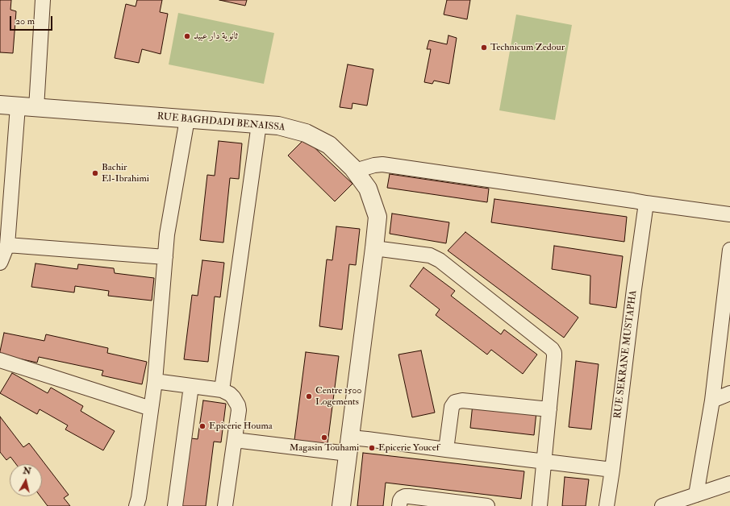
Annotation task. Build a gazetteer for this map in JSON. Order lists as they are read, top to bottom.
{
  "streets": {
    "street": ["RUE BAGHDADI BENAISSA", "RUE SEKRANE MUSTAPHA"]
  },
  "places": [
    "ثانوية دار عبيد",
    "Technicum Zedour",
    "Bachir El-Ibrahimi",
    "Centre 1500 Logements",
    "Epicerie Houma",
    "Magasin Touhami",
    "Epicerie Youcef"
  ],
  "scale_bar": "20 m",
  "north": "top"
}
